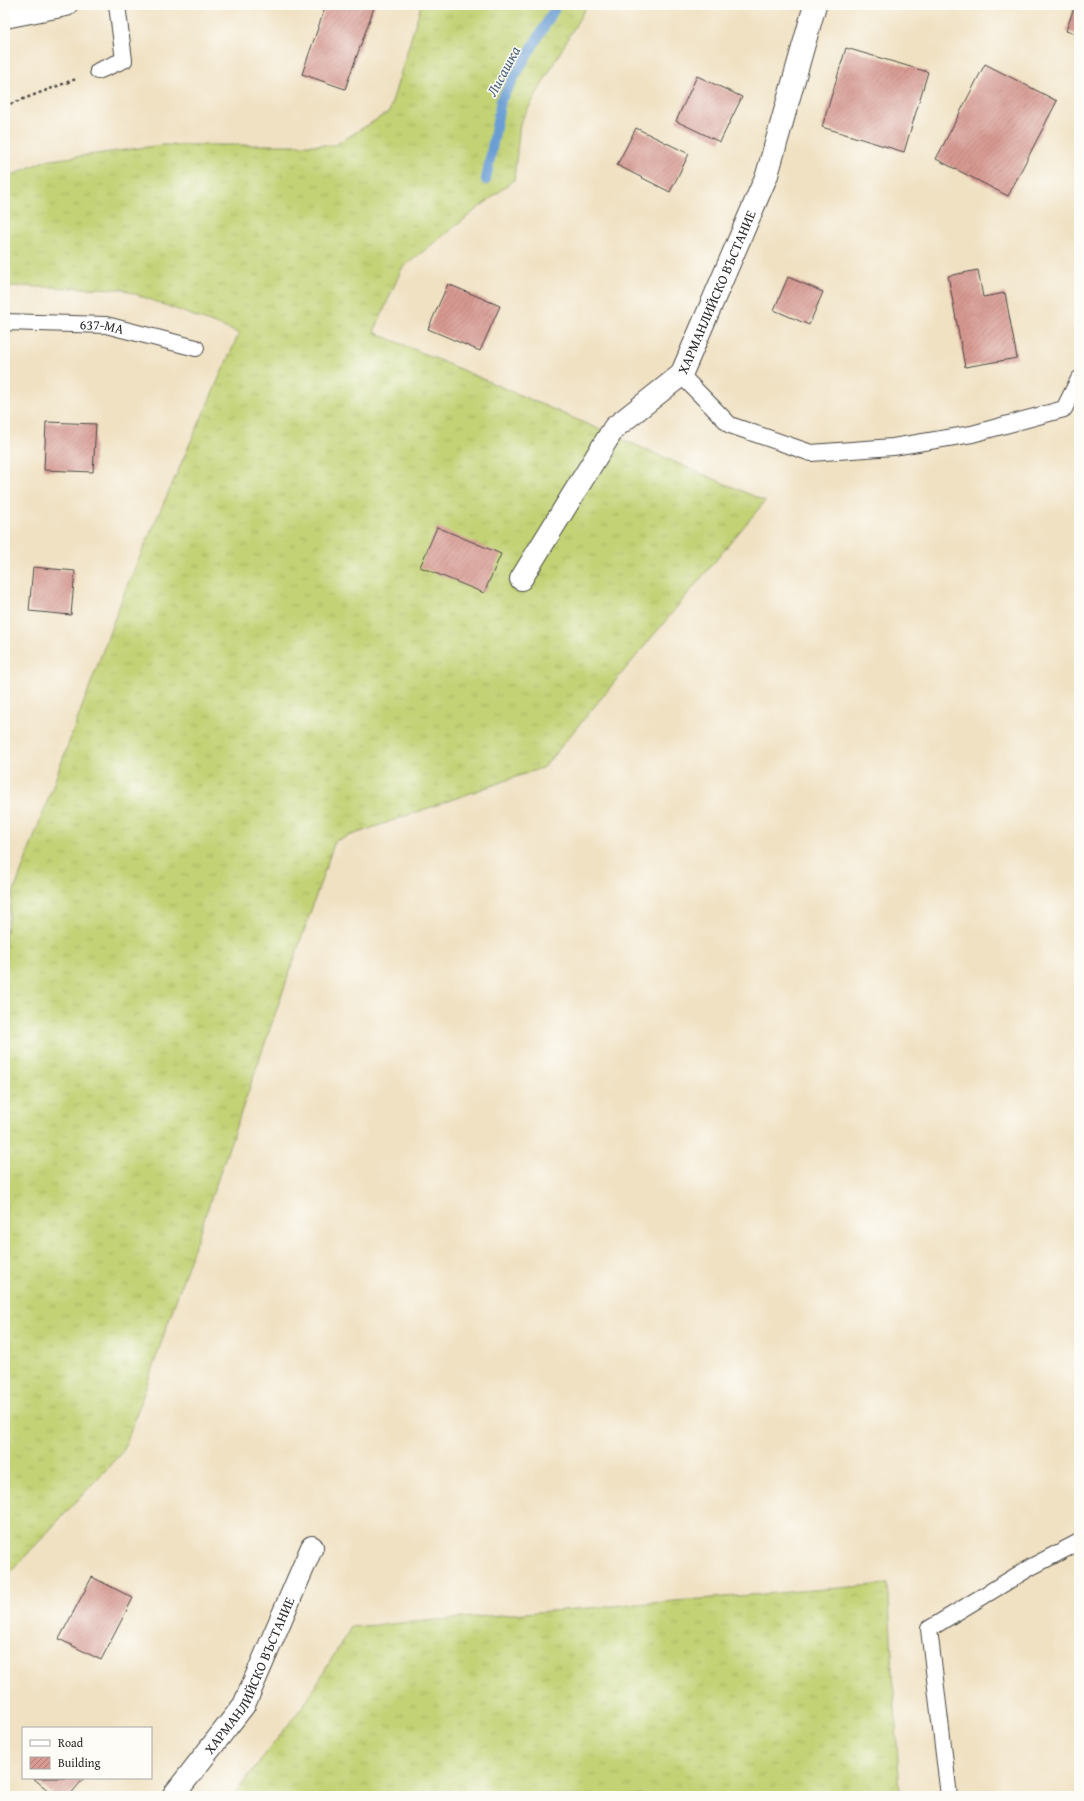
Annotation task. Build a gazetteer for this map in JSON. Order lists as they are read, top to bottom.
{
  "streets": {
    "street": ["ХАРМАНЛИЙСКО ВЪСТАНИЕ"],
    "lane": ["637-МА"]
  },
  "water": ["Лисашка"],
  "legend": ["Road", "Building"]
}
